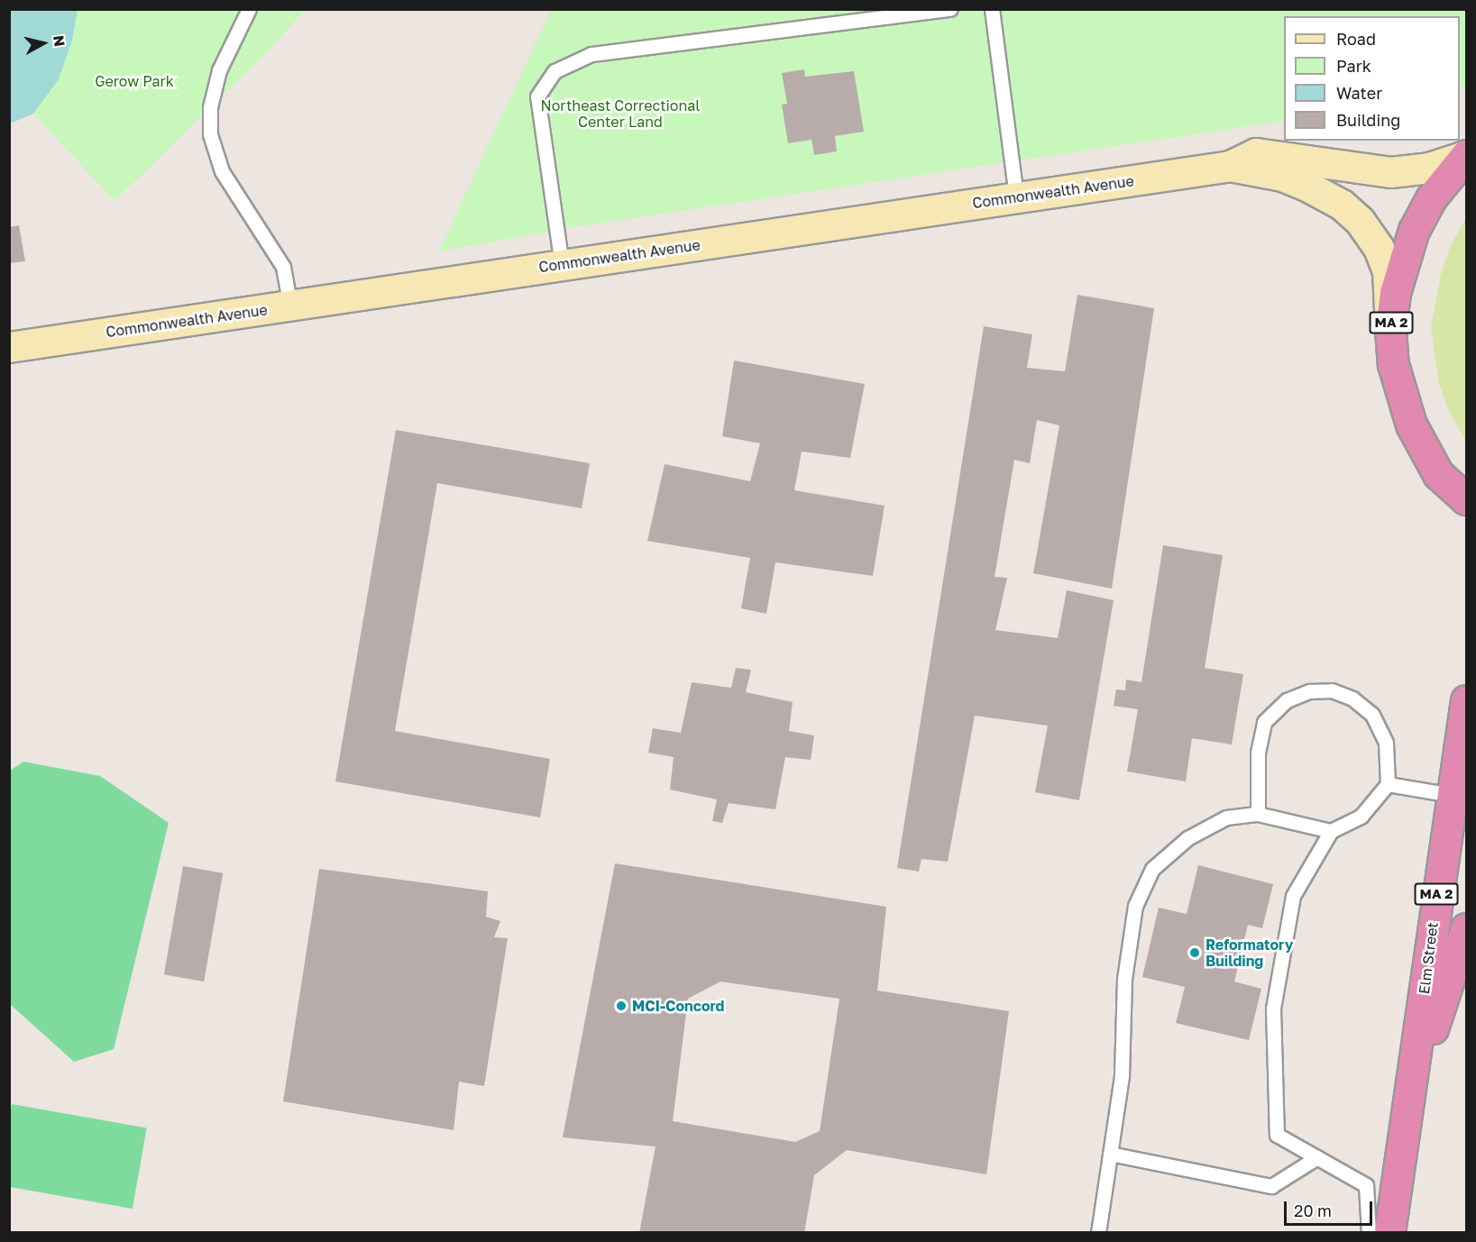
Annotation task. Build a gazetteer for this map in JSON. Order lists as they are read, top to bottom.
{
  "streets": {
    "highway": ["MA 2", "Elm Street"],
    "street": ["Commonwealth Avenue"]
  },
  "crossings": [
    ["Commonwealth Avenue", "MA 2"]
  ],
  "parks": ["Gerow Park", "Northeast Correctional Center Land"],
  "places": ["Reformatory Building", "MCI-Concord"],
  "legend": [
    "Road",
    "Park",
    "Water",
    "Building"
  ],
  "scale_bar": "20 m",
  "north": "right"
}
